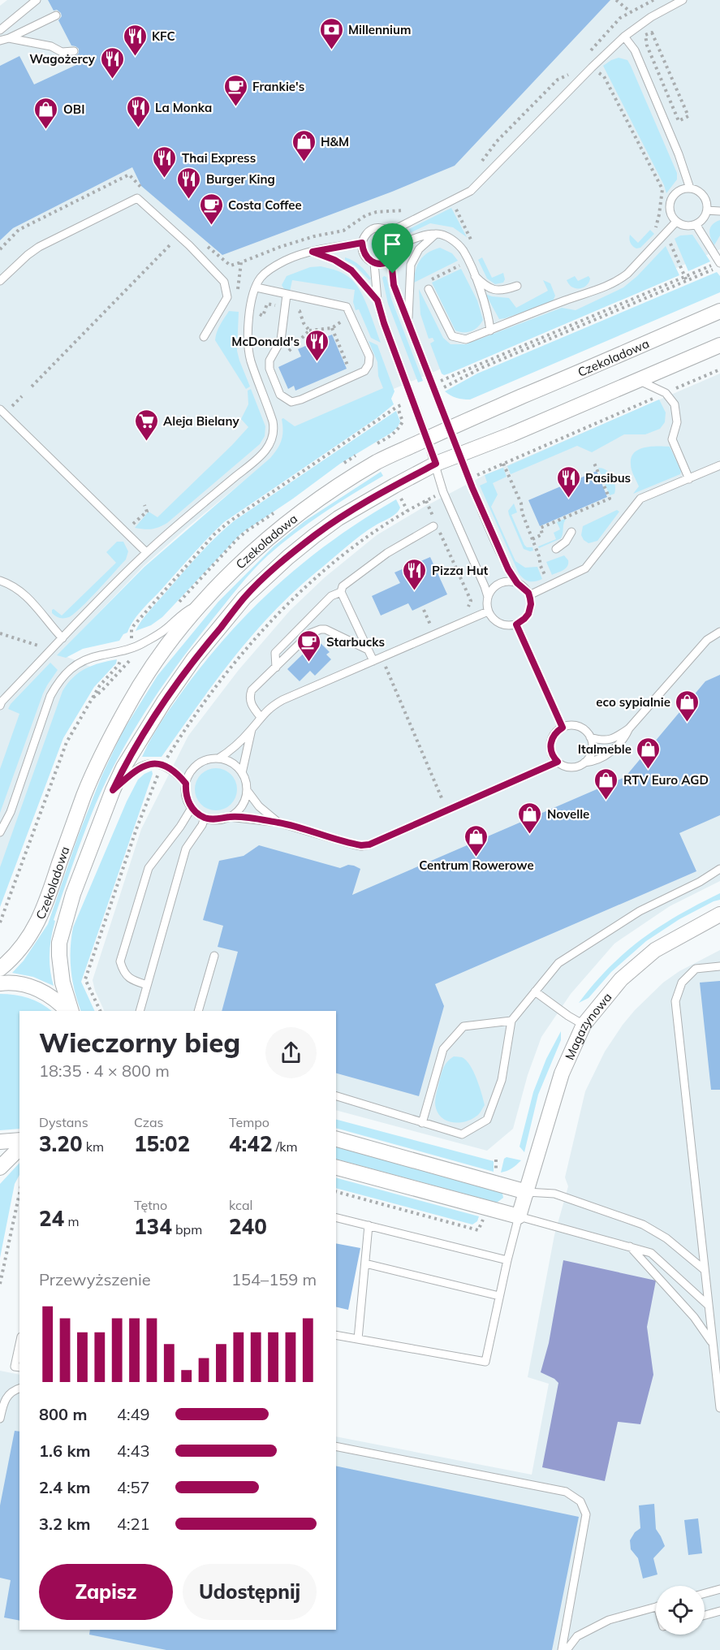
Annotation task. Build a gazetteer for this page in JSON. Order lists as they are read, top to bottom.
{
  "streets": {
    "street": ["Czekoladowa", "Magazynowa"]
  },
  "places": {
    "bank": ["Millennium"],
    "restaurant": [
      "KFC",
      "Wagożercy",
      "La Monka",
      "Thai Express",
      "Burger King",
      "McDonald's",
      "Pasibus",
      "Pizza Hut"
    ],
    "cafe": ["Frankie's", "Costa Coffee", "Starbucks"],
    "shop": [
      "OBI",
      "H&M",
      "eco sypialnie",
      "Italmeble",
      "RTV Euro AGD",
      "Novelle",
      "Centrum Rowerowe"
    ],
    "supermarket": ["Aleja Bielany"]
  },
  "page": {
    "heading": ["Wieczorny bieg", "18:35 · 4 × 800 m"],
    "stats": [
      ["Dystans", "3.20 km"],
      ["Czas", "15:02"],
      ["Tempo", "4:42 /km"],
      ["24 m"],
      ["Tętno", "134 bpm"],
      ["kcal", "240"]
    ],
    "chart": ["Przewyższenie", "154–159 m"],
    "list": [
      {
        "name": "800 m",
        "note": "4:49"
      },
      {
        "name": "1.6 km",
        "note": "4:43"
      },
      {
        "name": "2.4 km",
        "note": "4:57"
      },
      {
        "name": "3.2 km",
        "note": "4:21"
      }
    ],
    "buttons": ["Zapisz", "Udostępnij"]
  }
}
